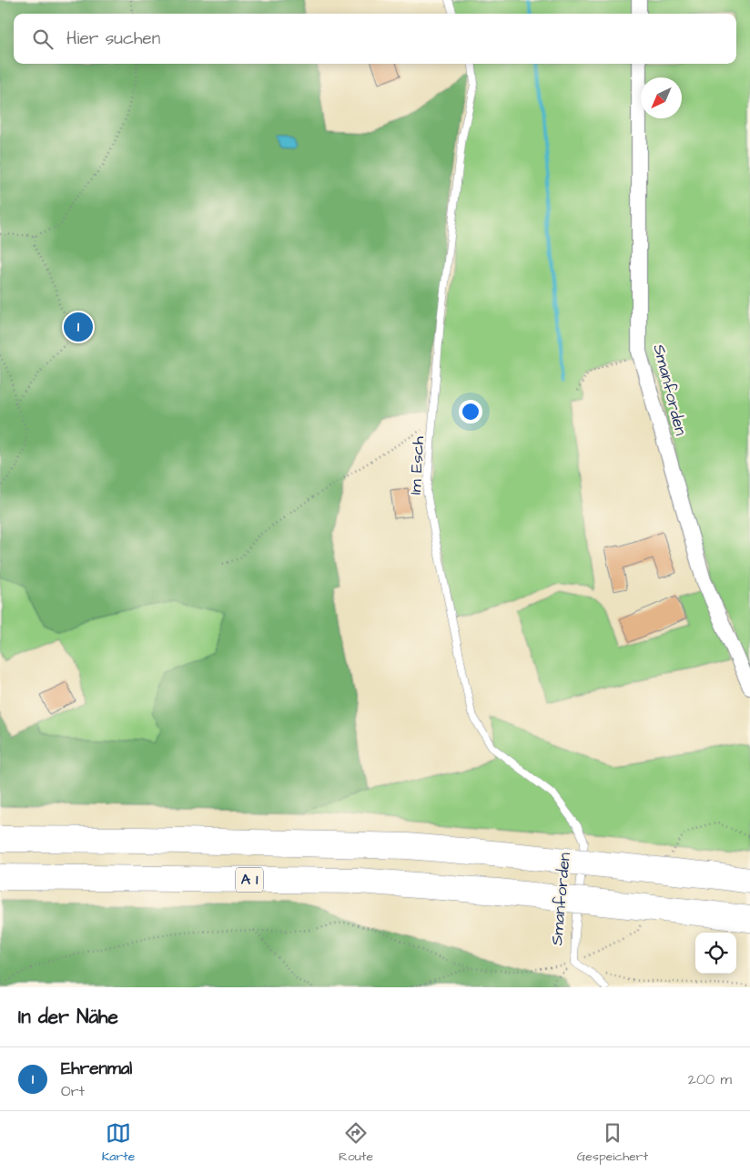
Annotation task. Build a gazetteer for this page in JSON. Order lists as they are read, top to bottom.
{
  "streets": {
    "highway": ["A 1"],
    "street": ["Smanforden"],
    "lane": ["Im Esch"]
  },
  "crossings": [
    ["Smanforden", "Im Esch"]
  ],
  "north": "bottom left",
  "page": {
    "search": "Hier suchen",
    "pins": "1",
    "heading": "In der Nähe",
    "list": [
      {
        "mark": "1",
        "name": "Ehrenmal",
        "note": "Ort",
        "value": "200 m"
      }
    ],
    "nav": ["Karte", "Route", "Gespeichert"]
  }
}
